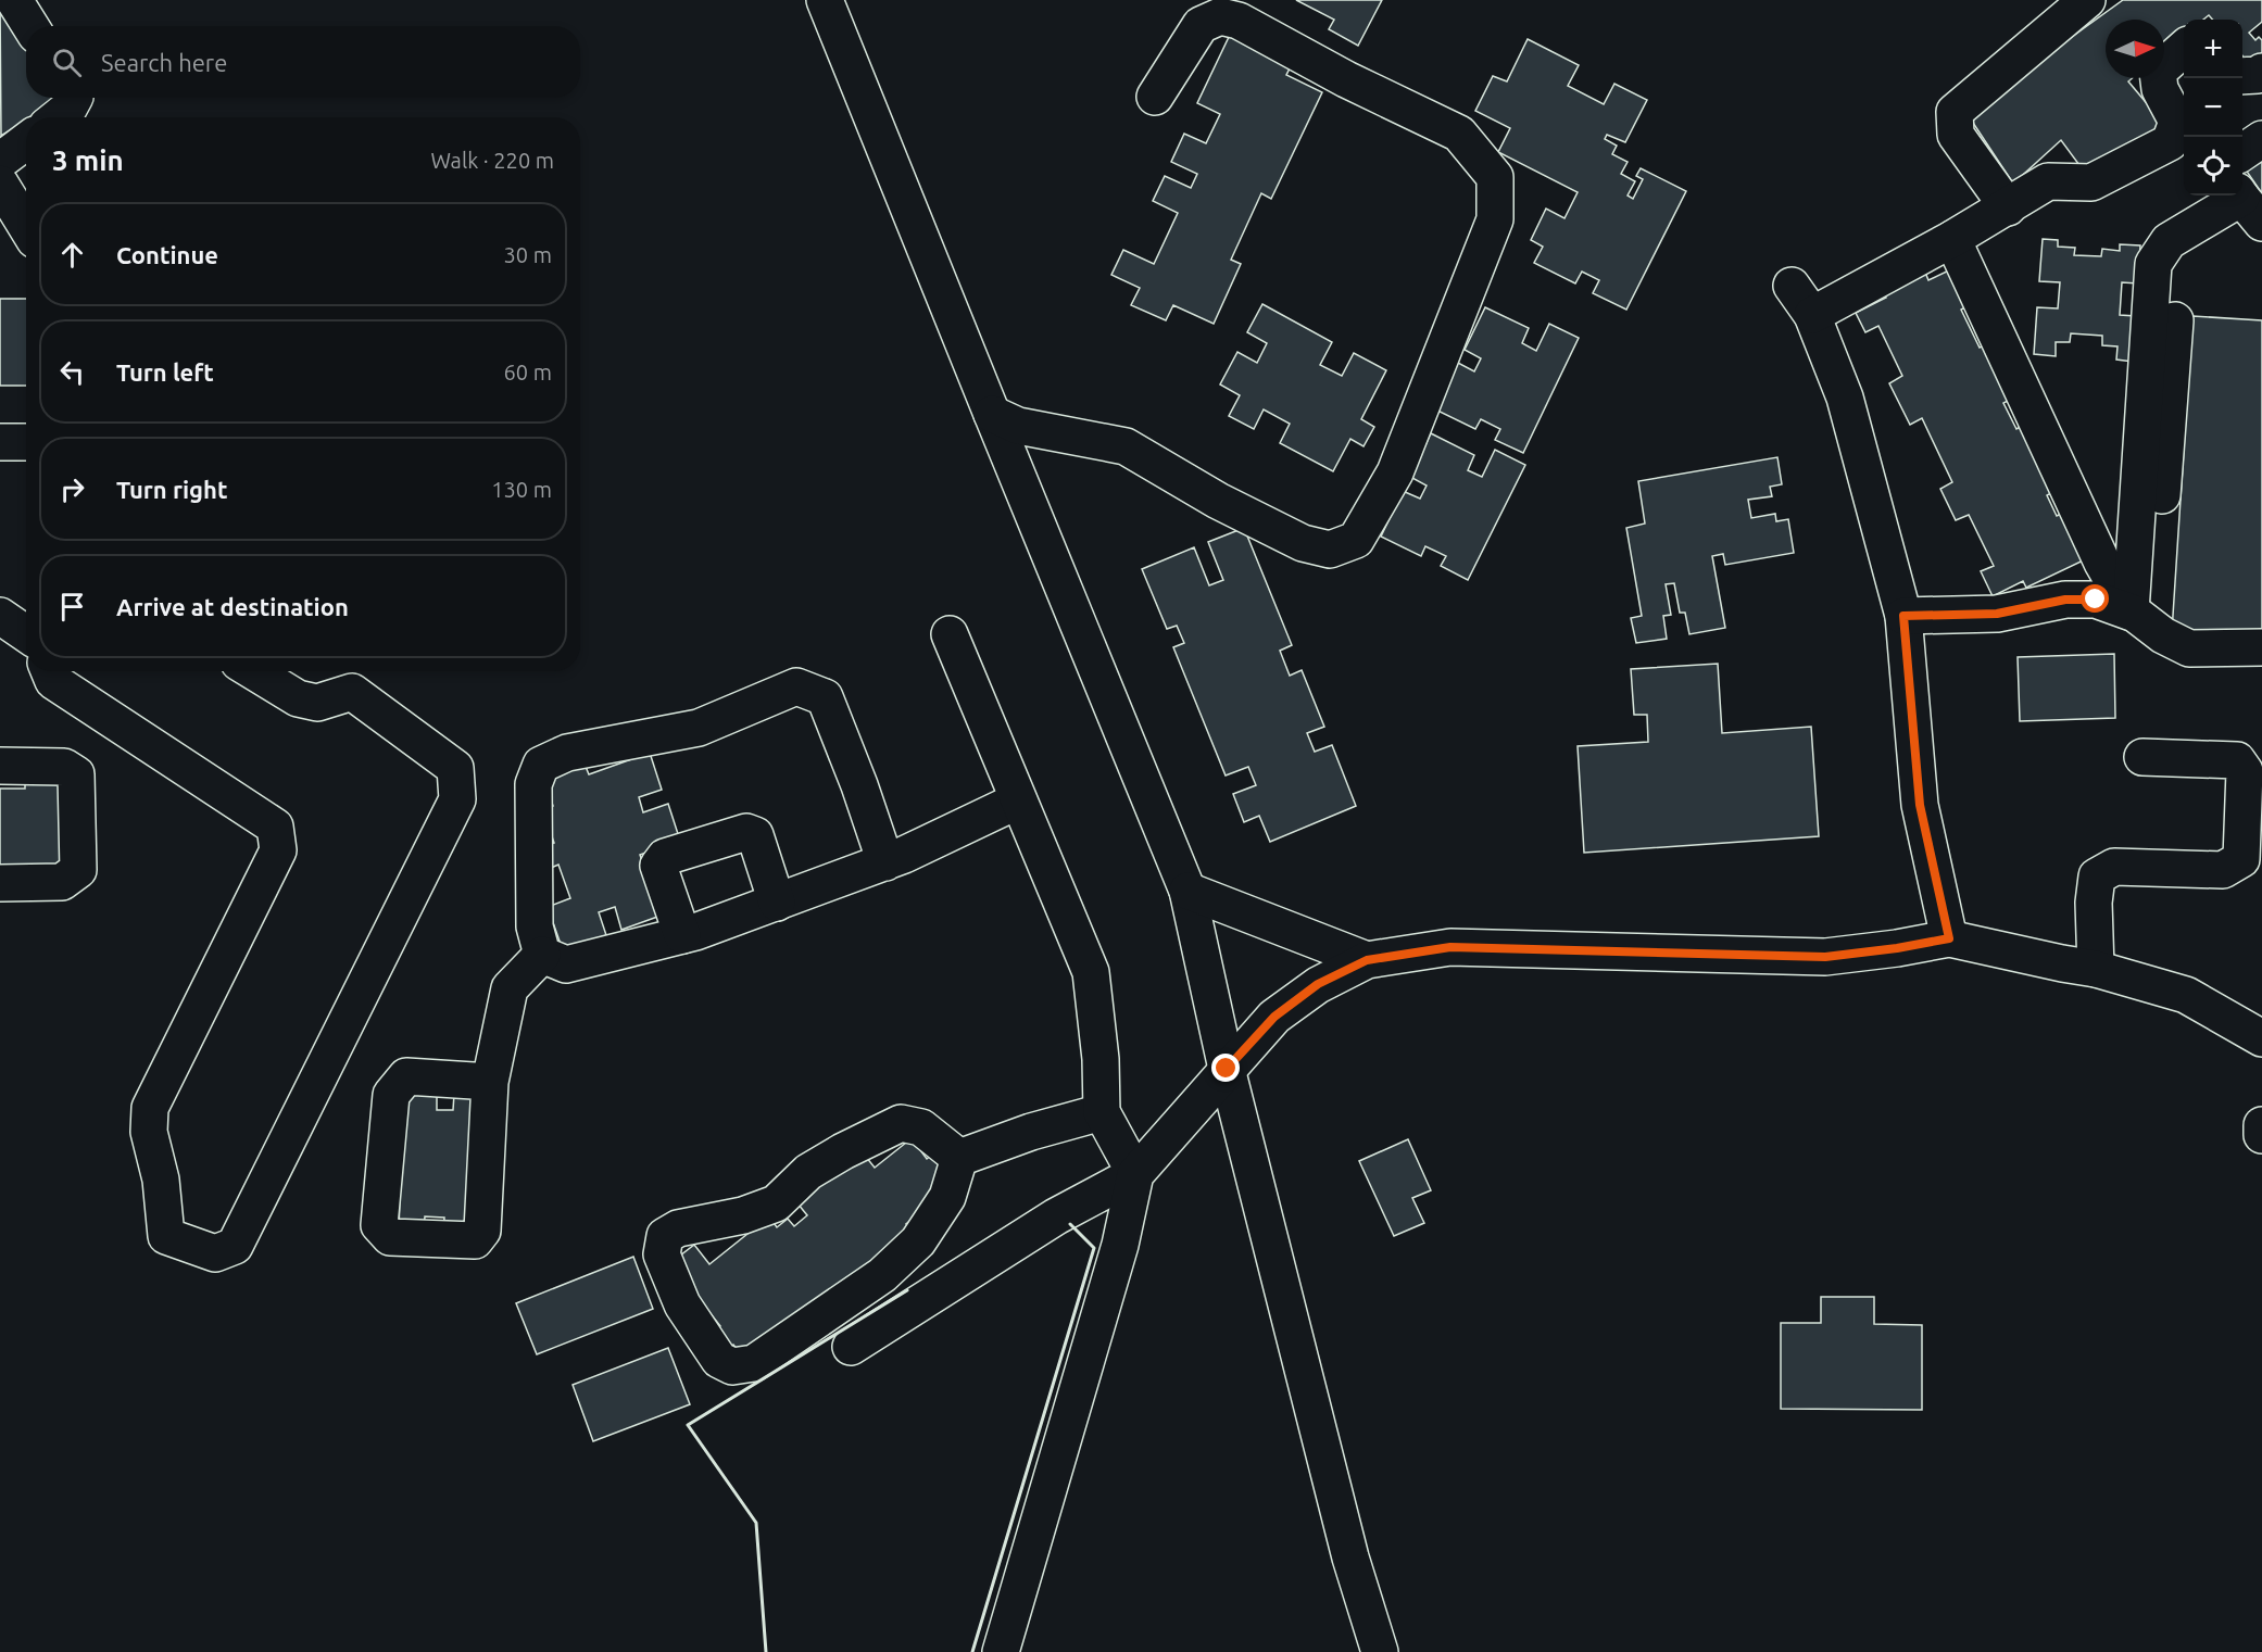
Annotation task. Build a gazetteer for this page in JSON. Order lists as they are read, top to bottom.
{
  "north": "right",
  "page": {
    "map_buttons": ["+", "−"],
    "search": "Search here",
    "heading": ["3 min", "Walk · 220 m"],
    "list": [
      ["Continue", "30 m"],
      ["Turn left", "60 m"],
      ["Turn right", "130 m"],
      "Arrive at destination"
    ]
  }
}
